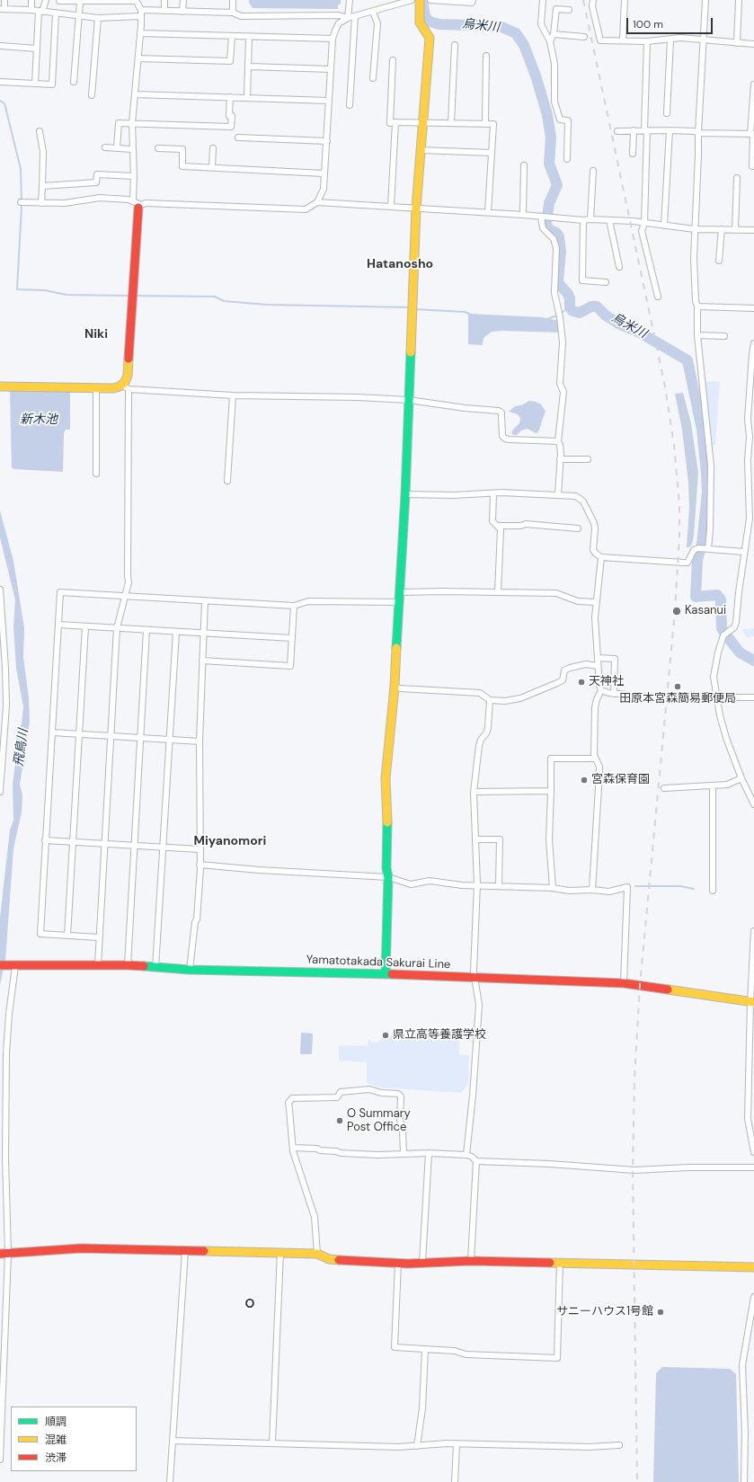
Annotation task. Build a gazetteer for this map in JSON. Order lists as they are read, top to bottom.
{
  "streets": {
    "street": ["Yamatotakada Sakurai Line"]
  },
  "districts": [
    "Hatanosho",
    "Niki",
    "Miyanomori",
    "O"
  ],
  "water": ["烏米川", "新木池", "飛鳥川"],
  "places": [
    "Kasanui",
    "天神社",
    "田原本宮森簡易郵便局",
    "宮森保育園",
    "県立高等養護学校",
    "O Summary Post Office",
    "サニーハウス1号館"
  ],
  "legend": ["順調", "混雑", "渋滞"],
  "scale_bar": "100 m"
}
